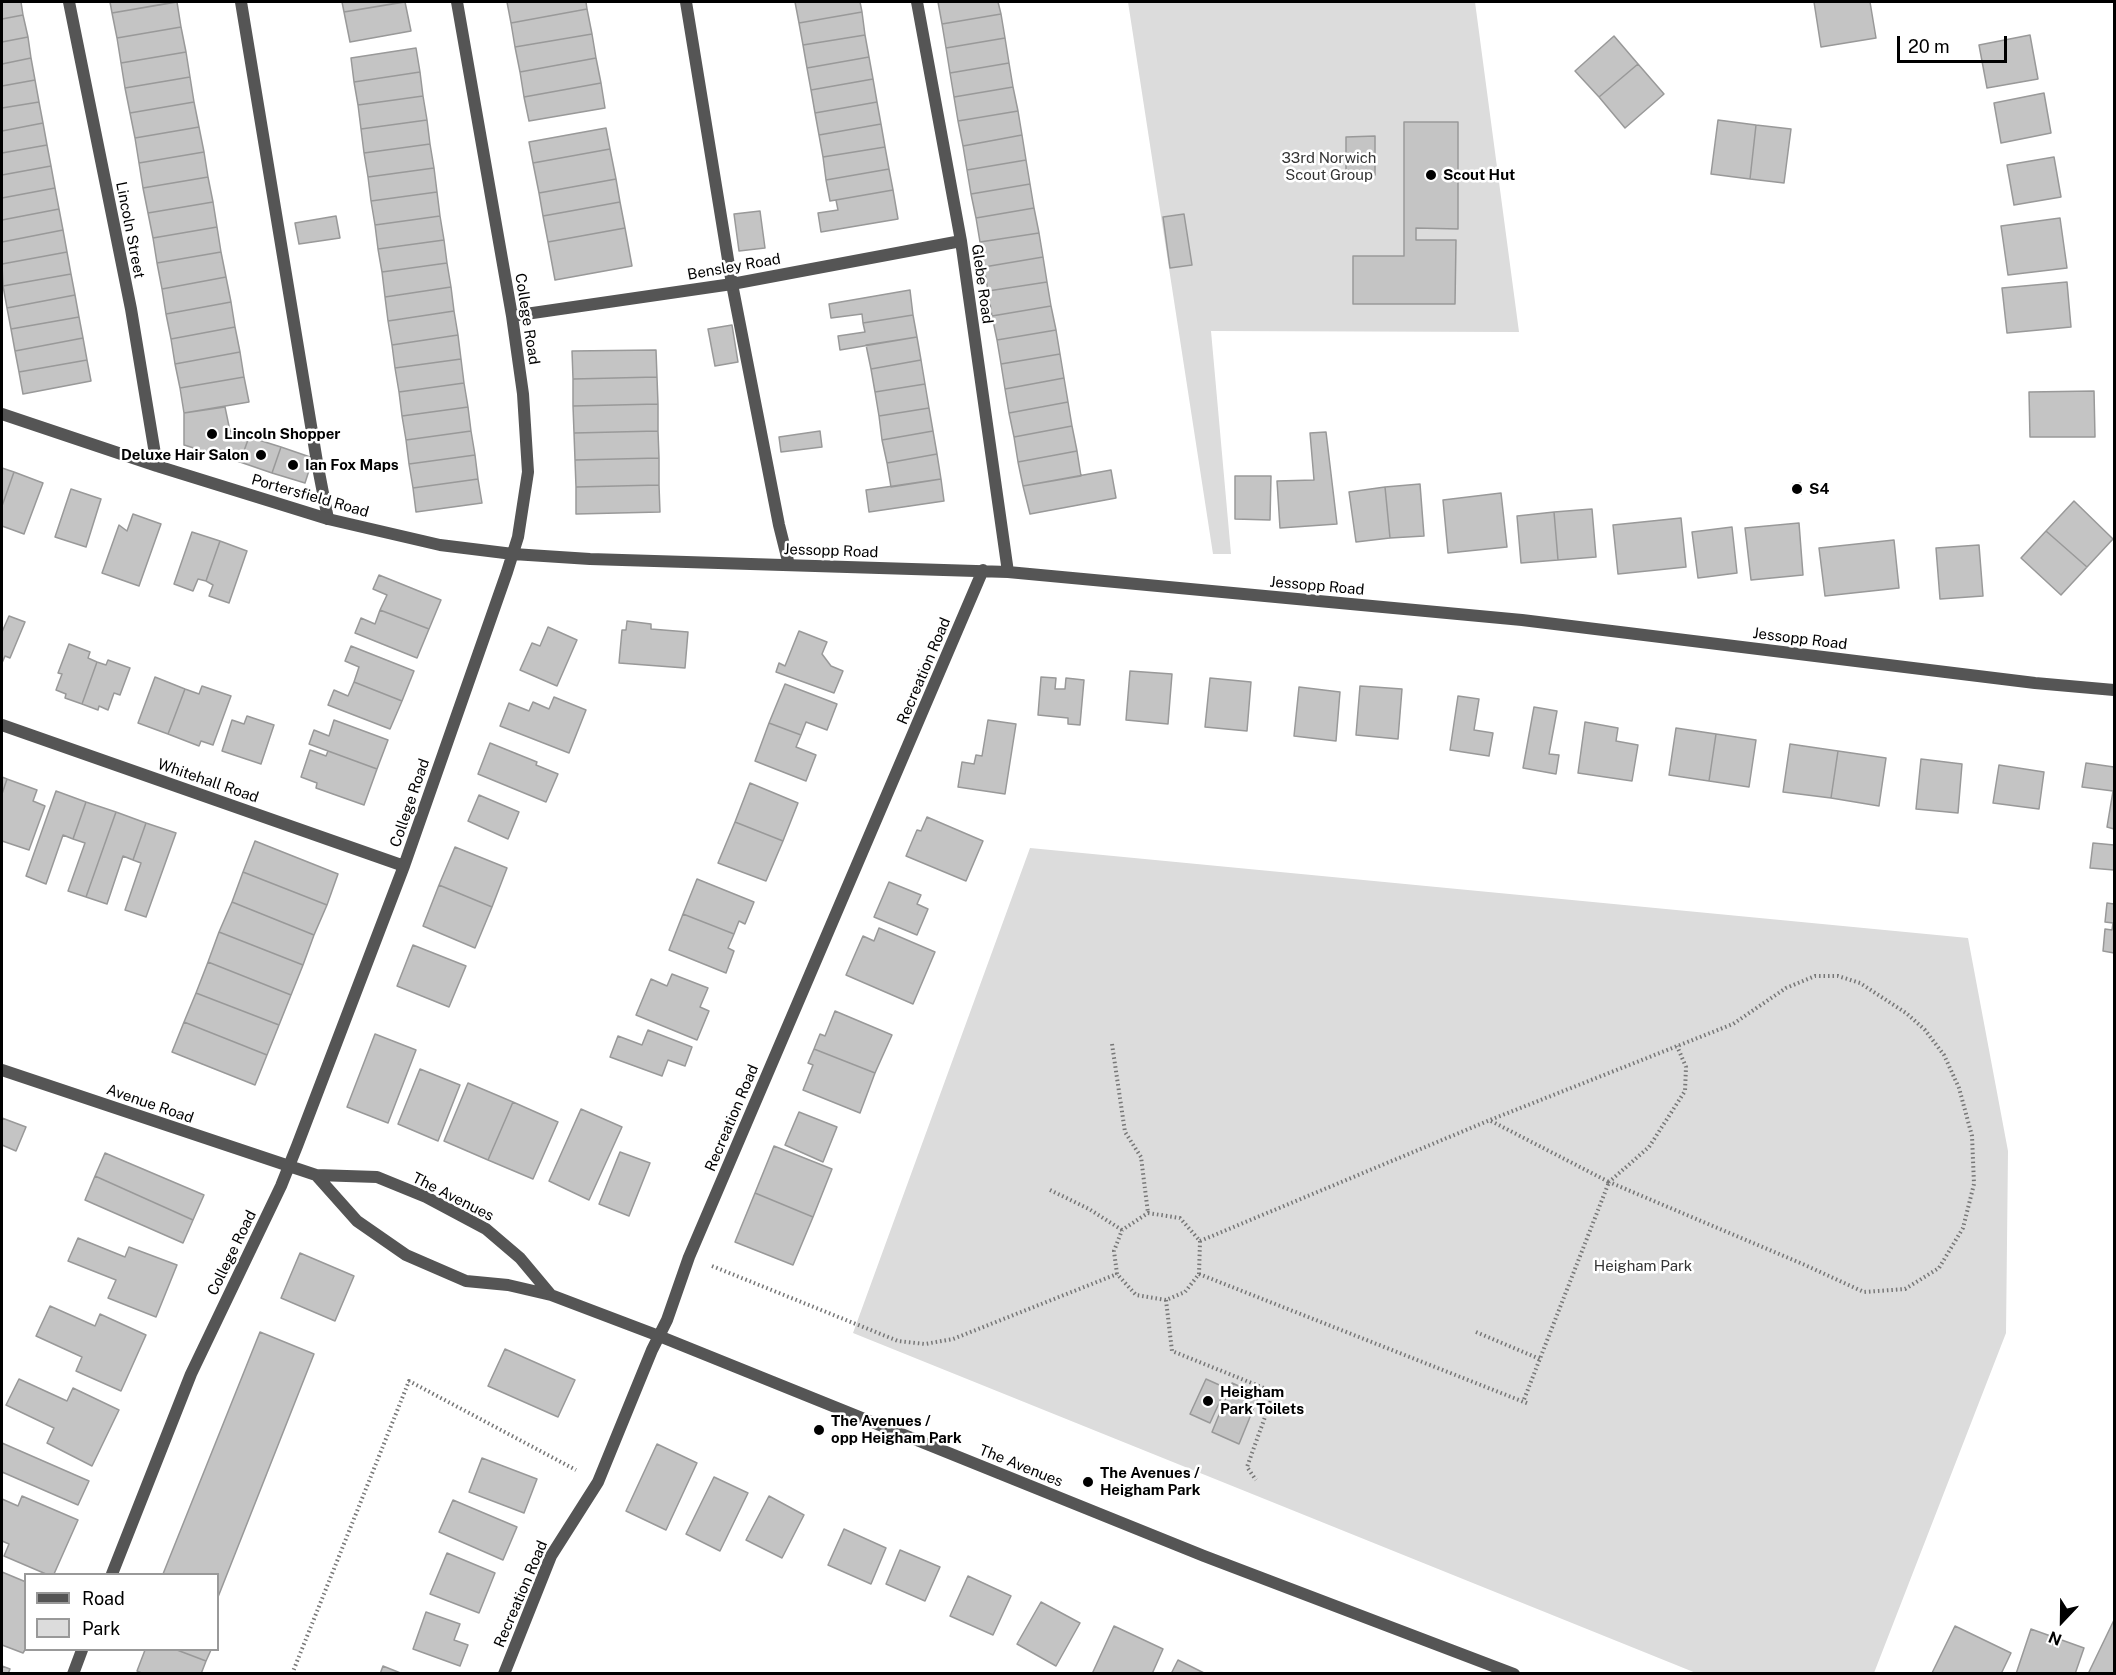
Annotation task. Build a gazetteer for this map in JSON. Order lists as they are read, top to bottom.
{
  "streets": {
    "street": [
      "Lincoln Street",
      "Bensley Road",
      "Glebe Road",
      "College Road",
      "Portersfield Road",
      "Jessopp Road",
      "Recreation Road",
      "Whitehall Road",
      "Avenue Road",
      "The Avenues"
    ]
  },
  "crossings": [
    ["Lincoln Street", "Portersfield Road"],
    ["Bensley Road", "Glebe Road"],
    ["Bensley Road", "College Road"],
    ["Glebe Road", "Jessopp Road"],
    ["College Road", "Portersfield Road"],
    ["College Road", "Jessopp Road"],
    ["College Road", "Whitehall Road"],
    ["College Road", "Avenue Road"],
    ["College Road", "The Avenues"],
    ["Portersfield Road", "Jessopp Road"],
    ["Jessopp Road", "Recreation Road"],
    ["Recreation Road", "The Avenues"],
    ["Avenue Road", "The Avenues"]
  ],
  "parks": ["33rd Norwich Scout Group", "Heigham Park"],
  "places": [
    "Scout Hut",
    "Lincoln Shopper",
    "Deluxe Hair Salon",
    "Ian Fox Maps",
    "S4",
    "Heigham Park Toilets",
    "The Avenues / opp Heigham Park",
    "The Avenues / Heigham Park"
  ],
  "legend": ["Road", "Park"],
  "scale_bar": "20 m",
  "north": "bottom"
}
